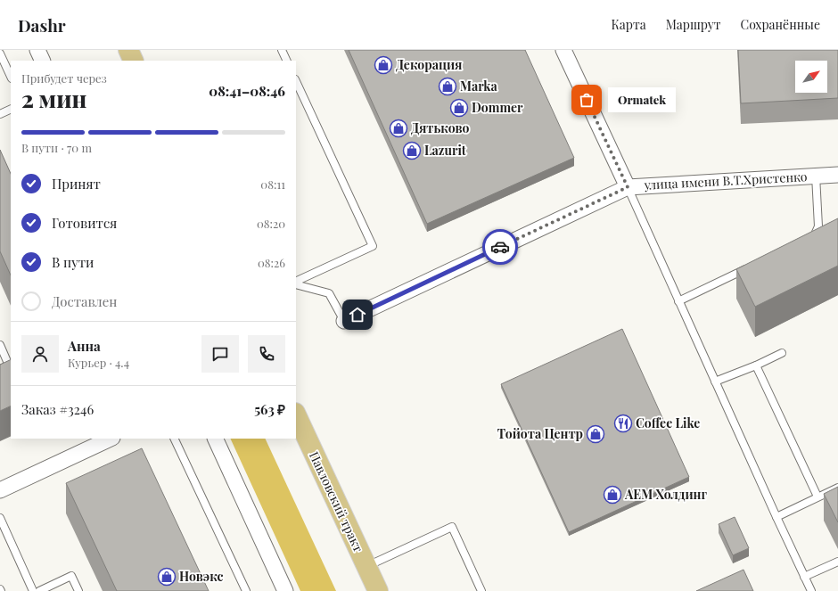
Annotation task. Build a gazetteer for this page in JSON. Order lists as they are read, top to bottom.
{
  "streets": {
    "main road": ["Павловский тракт"],
    "street": ["улица имени В.Т.Христенко"]
  },
  "places": {
    "shop": [
      "Декорация",
      "Marka",
      "Dommer",
      "Дятьково",
      "Lazurit",
      "Тойота Центр",
      "АЕМ Холдинг",
      "Новэкс"
    ],
    "other": ["Ormatek"],
    "restaurant": ["Coffee Like"]
  },
  "north": "top right",
  "page": {
    "header": "Dashr",
    "nav": ["Карта", "Маршрут", "Сохранённые"],
    "heading": ["2 мин", "Прибудет через", "08:41–08:46"],
    "panel": [
      "Анна",
      "Курьер · 4.4",
      "Заказ #3246",
      "563 ₽"
    ],
    "bubble": "Ormatek",
    "bar": "В пути · 70 m",
    "list": [
      ["Принят", "08:11"],
      ["Готовится", "08:20"],
      ["В пути", "08:26"],
      "Доставлен"
    ]
  }
}
